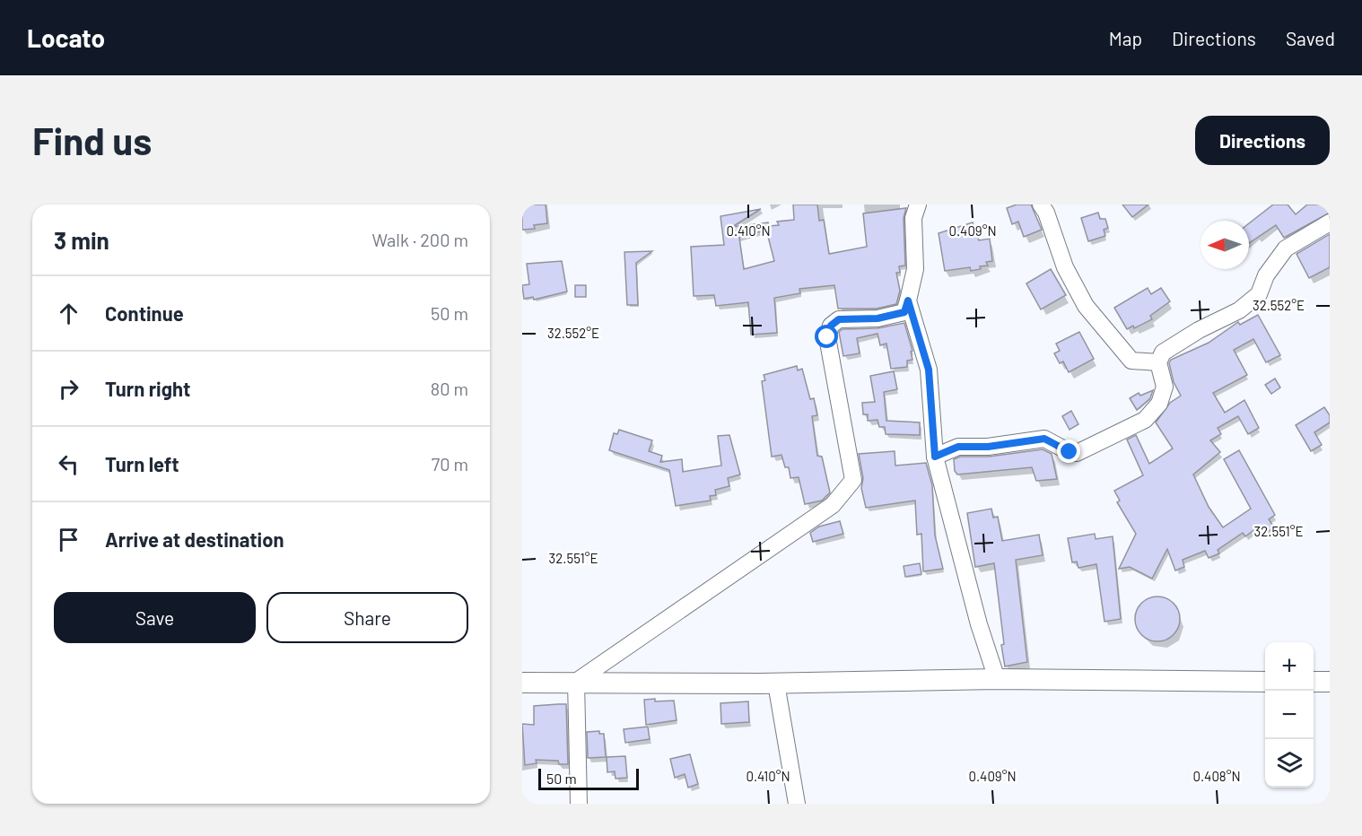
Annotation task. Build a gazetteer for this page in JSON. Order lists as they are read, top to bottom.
{
  "scale_bar": "50 m",
  "north": "left",
  "page": {
    "header": "Locato",
    "nav": ["Map", "Directions", "Saved"],
    "buttons": [
      "Directions",
      ["Save", "Share"]
    ],
    "title": "Find us",
    "heading": ["3 min", "Walk · 200 m"],
    "list": [
      ["Continue", "50 m"],
      ["Turn right", "80 m"],
      ["Turn left", "70 m"],
      "Arrive at destination"
    ],
    "map_buttons": ["+", "−"],
    "scale": "50 m"
  },
  "coordinates": [
    "0.410°N",
    "0.409°N",
    "32.552°E",
    "32.551°E",
    "0.408°N"
  ]
}
